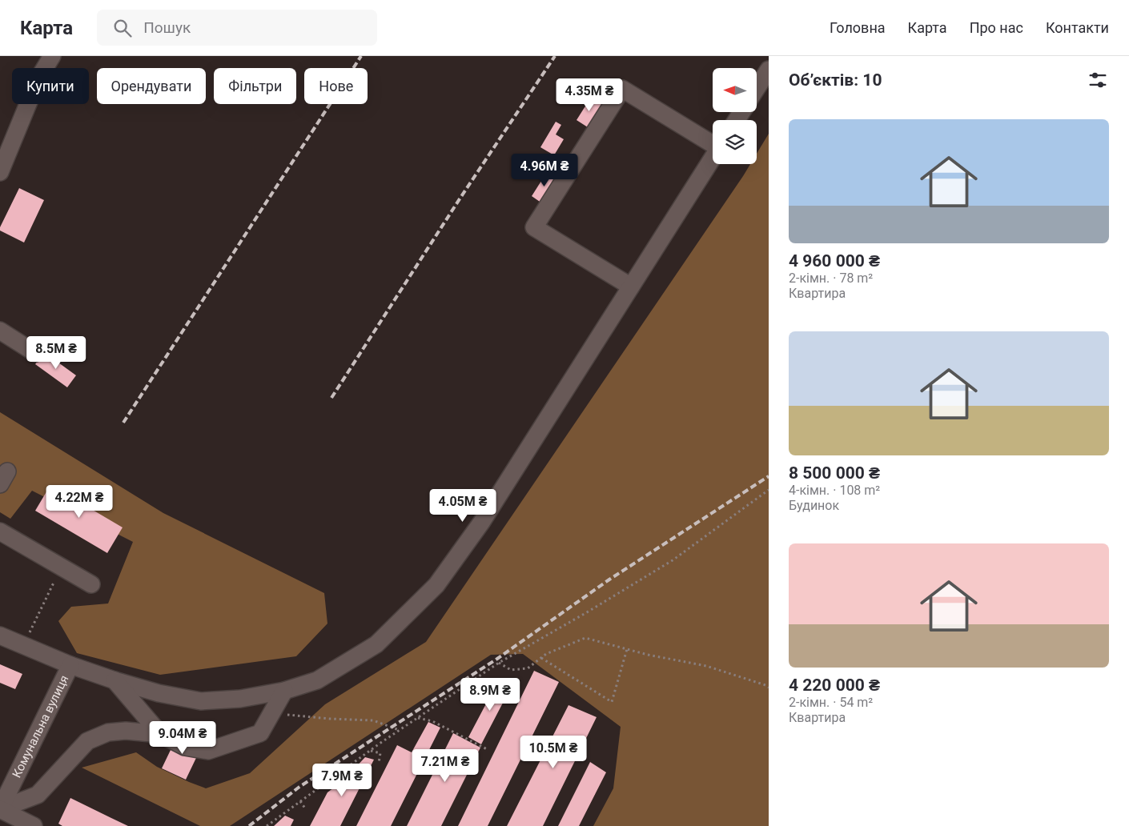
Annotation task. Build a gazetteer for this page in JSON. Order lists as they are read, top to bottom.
{
  "streets": {
    "street": ["Комунальна вулиця"]
  },
  "north": "left",
  "page": {
    "header": "Карта",
    "search": "Пошук",
    "nav": [
      "Головна",
      "Карта",
      "Про нас",
      "Контакти"
    ],
    "heading": "Об’єктів: 10",
    "chip": [
      "Купити",
      "Орендувати",
      "Фільтри",
      "Нове"
    ],
    "price": [
      "4.35M ₴",
      "4.96M ₴",
      "8.5M ₴",
      "4.22M ₴",
      "4.05M ₴",
      "8.9M ₴",
      "9.04M ₴",
      "10.5M ₴",
      "7.21M ₴",
      "7.9M ₴"
    ],
    "list": [
      {
        "name": "4 960 000 ₴",
        "note": "2-кімн. · 78 m² · Квартира"
      },
      {
        "name": "8 500 000 ₴",
        "note": "4-кімн. · 108 m² · Будинок"
      },
      {
        "name": "4 220 000 ₴",
        "note": "2-кімн. · 54 m² · Квартира"
      }
    ]
  }
}
